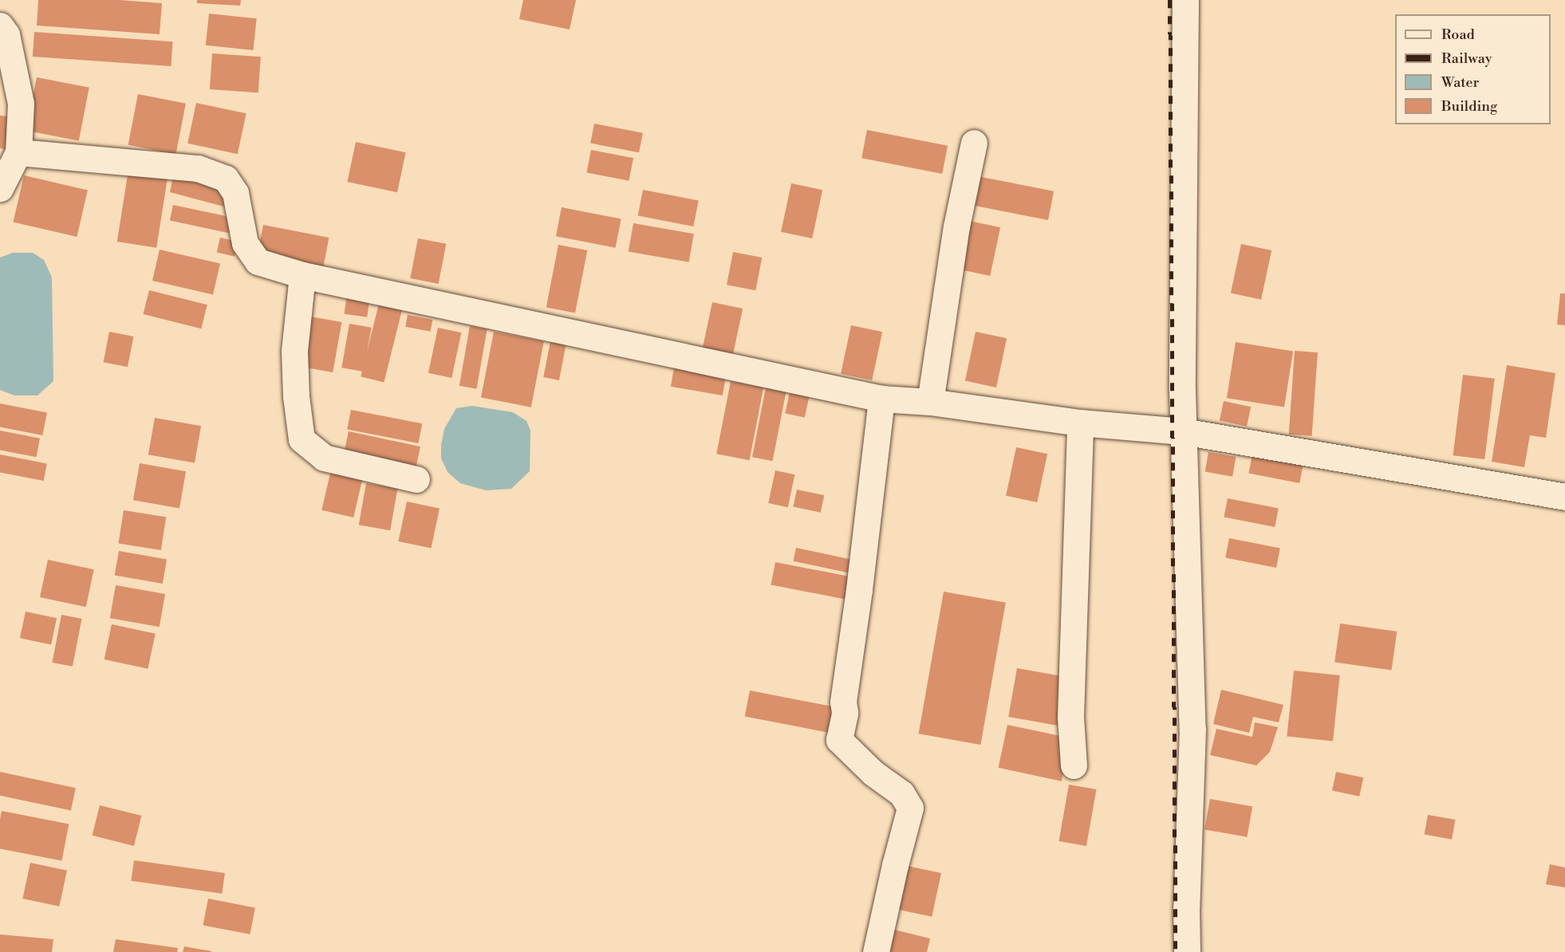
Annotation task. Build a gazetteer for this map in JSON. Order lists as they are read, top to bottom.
{
  "legend": [
    "Road",
    "Railway",
    "Water",
    "Building"
  ]
}
